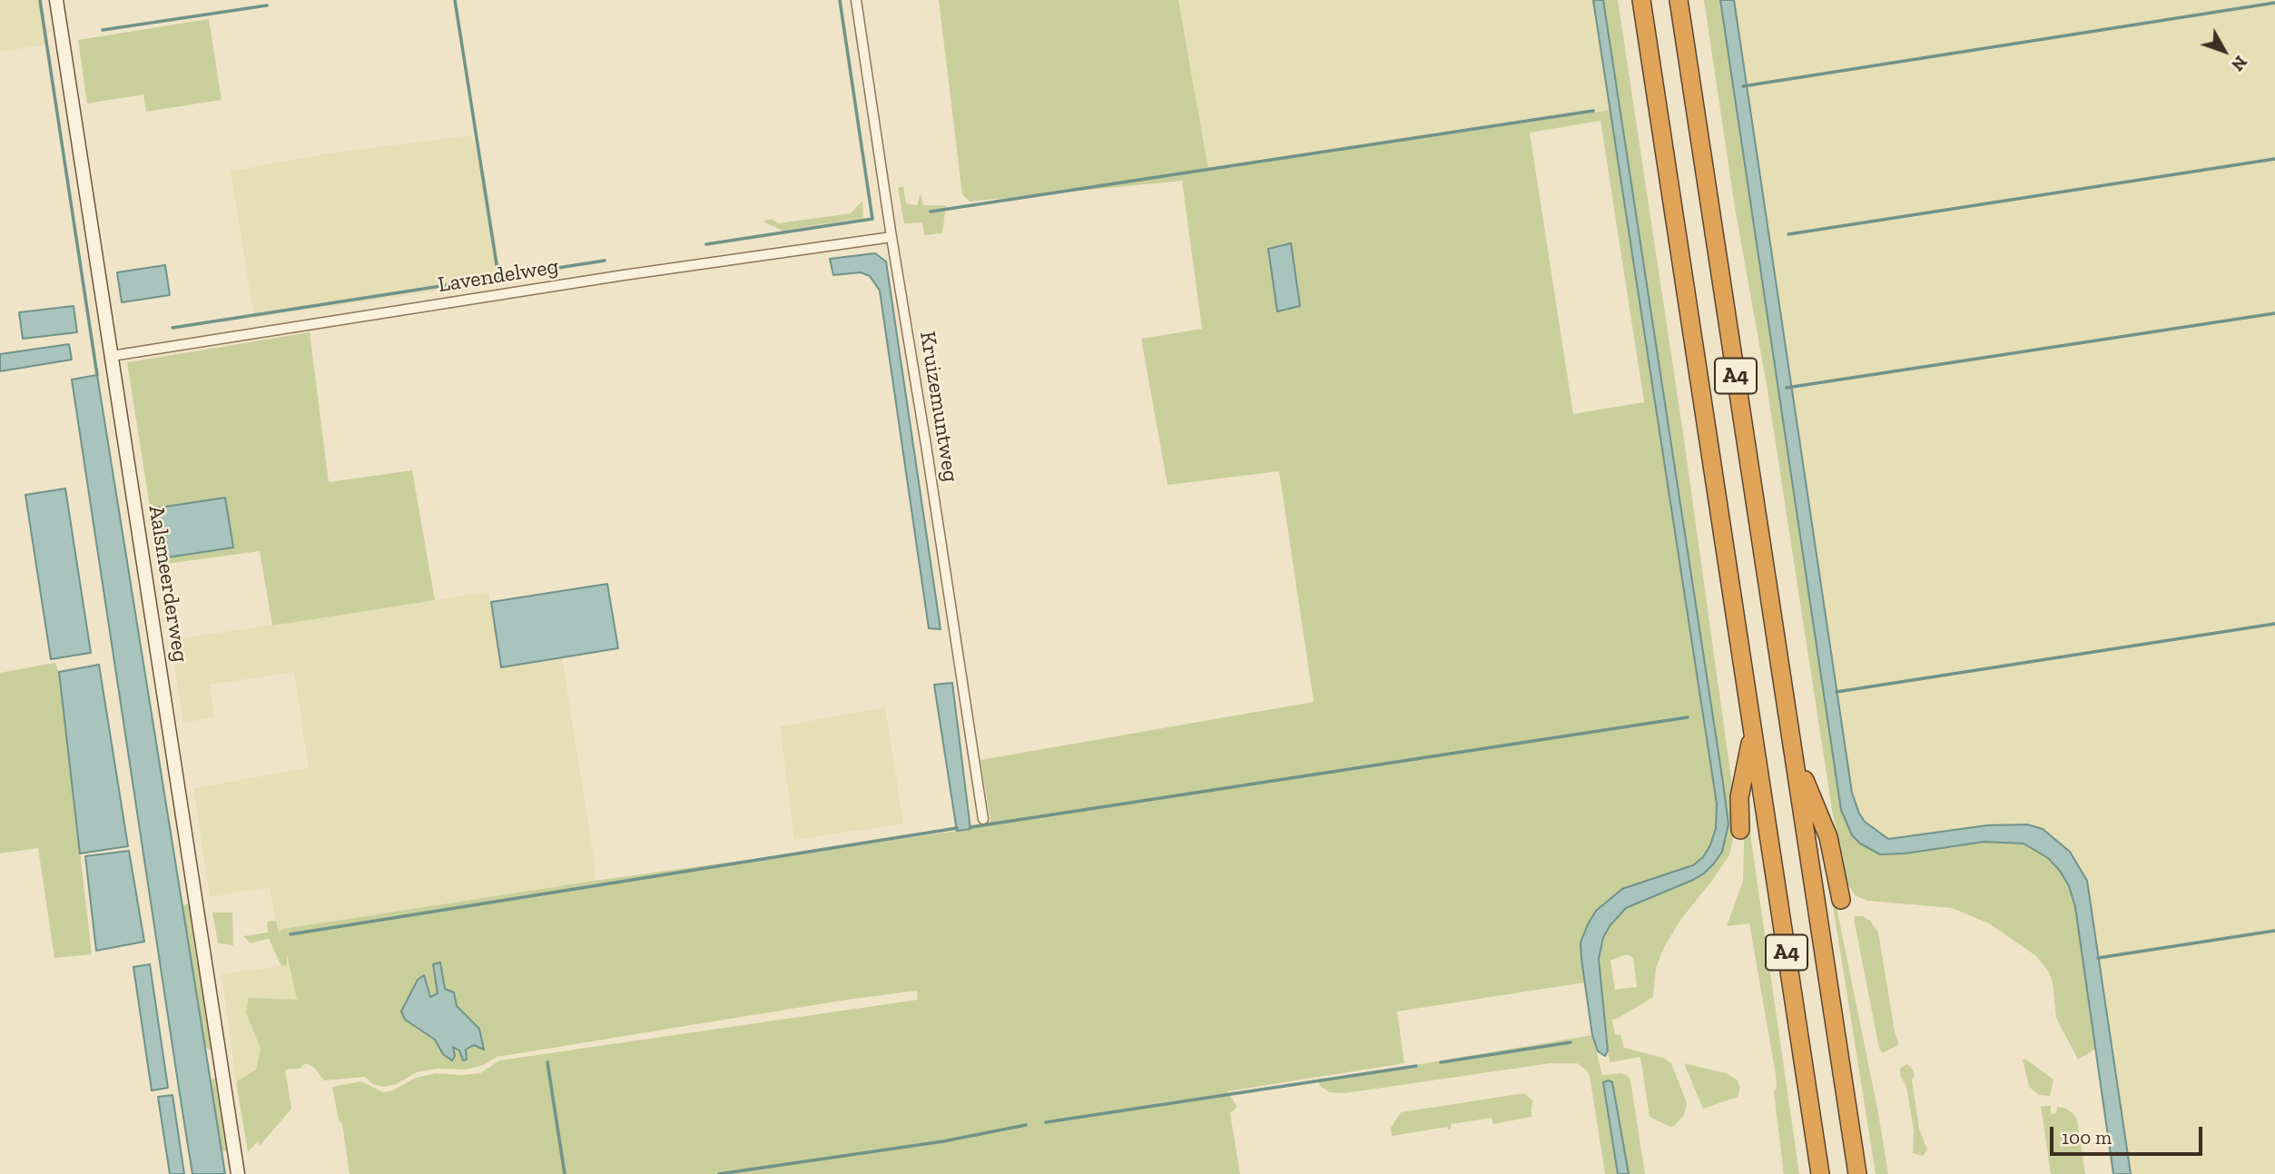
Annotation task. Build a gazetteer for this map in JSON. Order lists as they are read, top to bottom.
{
  "streets": {
    "highway": ["A4"],
    "street": ["Lavendelweg", "Kruizemuntweg", "Aalsmeerderweg"]
  },
  "crossings": [
    ["Lavendelweg", "Kruizemuntweg"],
    ["Lavendelweg", "Aalsmeerderweg"]
  ],
  "scale_bar": "100 m",
  "north": "bottom right"
}
